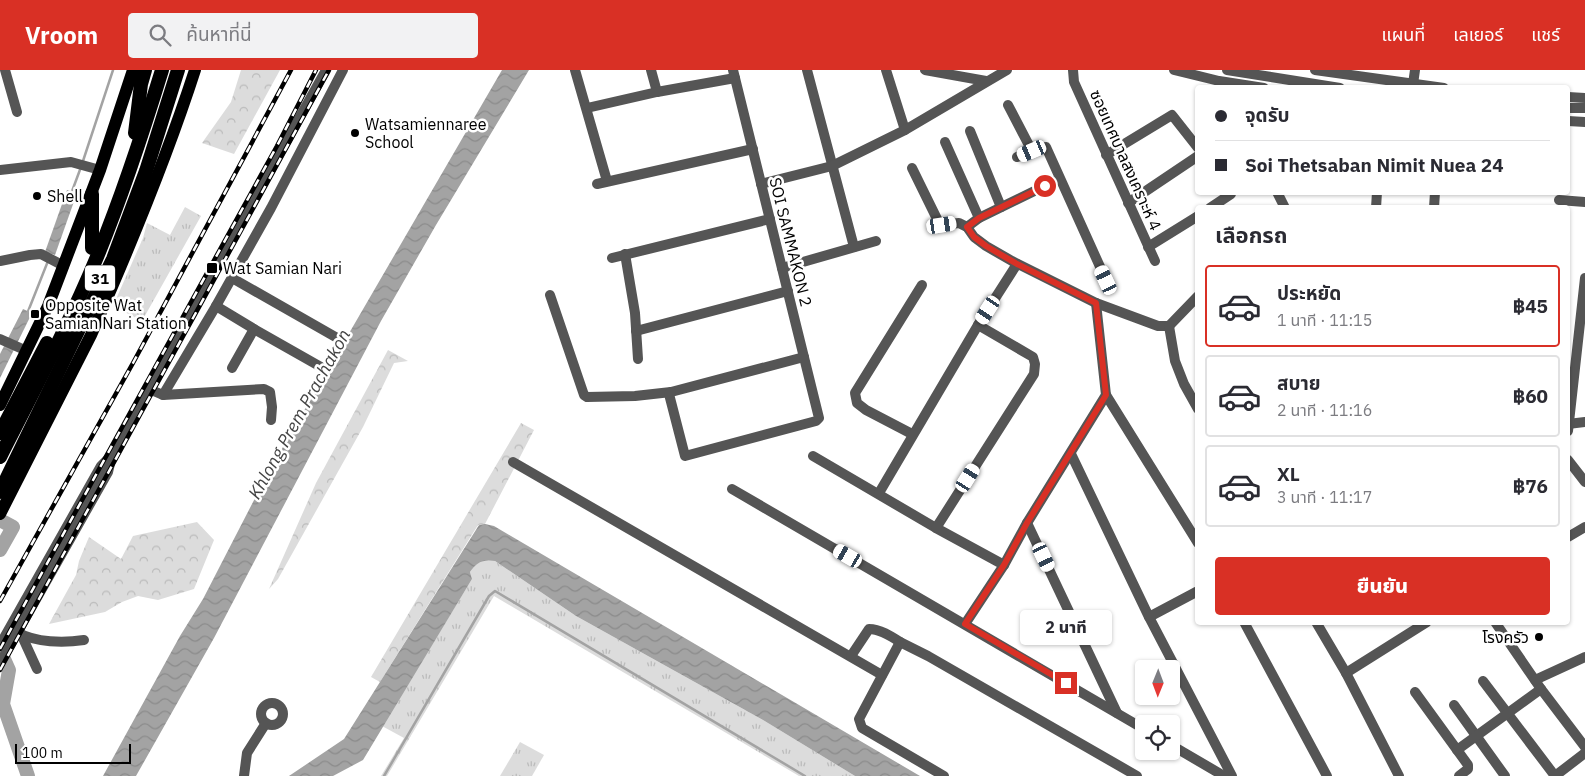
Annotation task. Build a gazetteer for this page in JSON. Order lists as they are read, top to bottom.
{
  "streets": {
    "highway": ["31"],
    "street": ["ซอยเทศบาลสงเคราะห์ 4", "SOI SAMMAKON 2"]
  },
  "water": ["Khlong Prem Prachakon"],
  "places": {
    "other": ["Watsamiennaree School", "Shell", "โรงครัว"],
    "transit": ["Wat Samian Nari", "Opposite Wat Samian Nari Station"]
  },
  "scale_bar": "100 m",
  "north": "bottom",
  "page": {
    "header": "Vroom",
    "search": "ค้นหาที่นี่",
    "nav": ["แผนที่", "เลเยอร์", "แชร์"],
    "banner": ["จุดรับ", "Soi Thetsaban Nimit Nuea 24"],
    "heading": "เลือกรถ",
    "list": [
      {
        "name": "ประหยัด",
        "note": "1 นาที · 11:15",
        "value": "฿45"
      },
      {
        "name": "สบาย",
        "note": "2 นาที · 11:16",
        "value": "฿60"
      },
      {
        "name": "XL",
        "note": "3 นาที · 11:17",
        "value": "฿76"
      }
    ],
    "buttons": "ยืนยัน",
    "bubble": "2 นาที",
    "scale": "100 m"
  }
}
